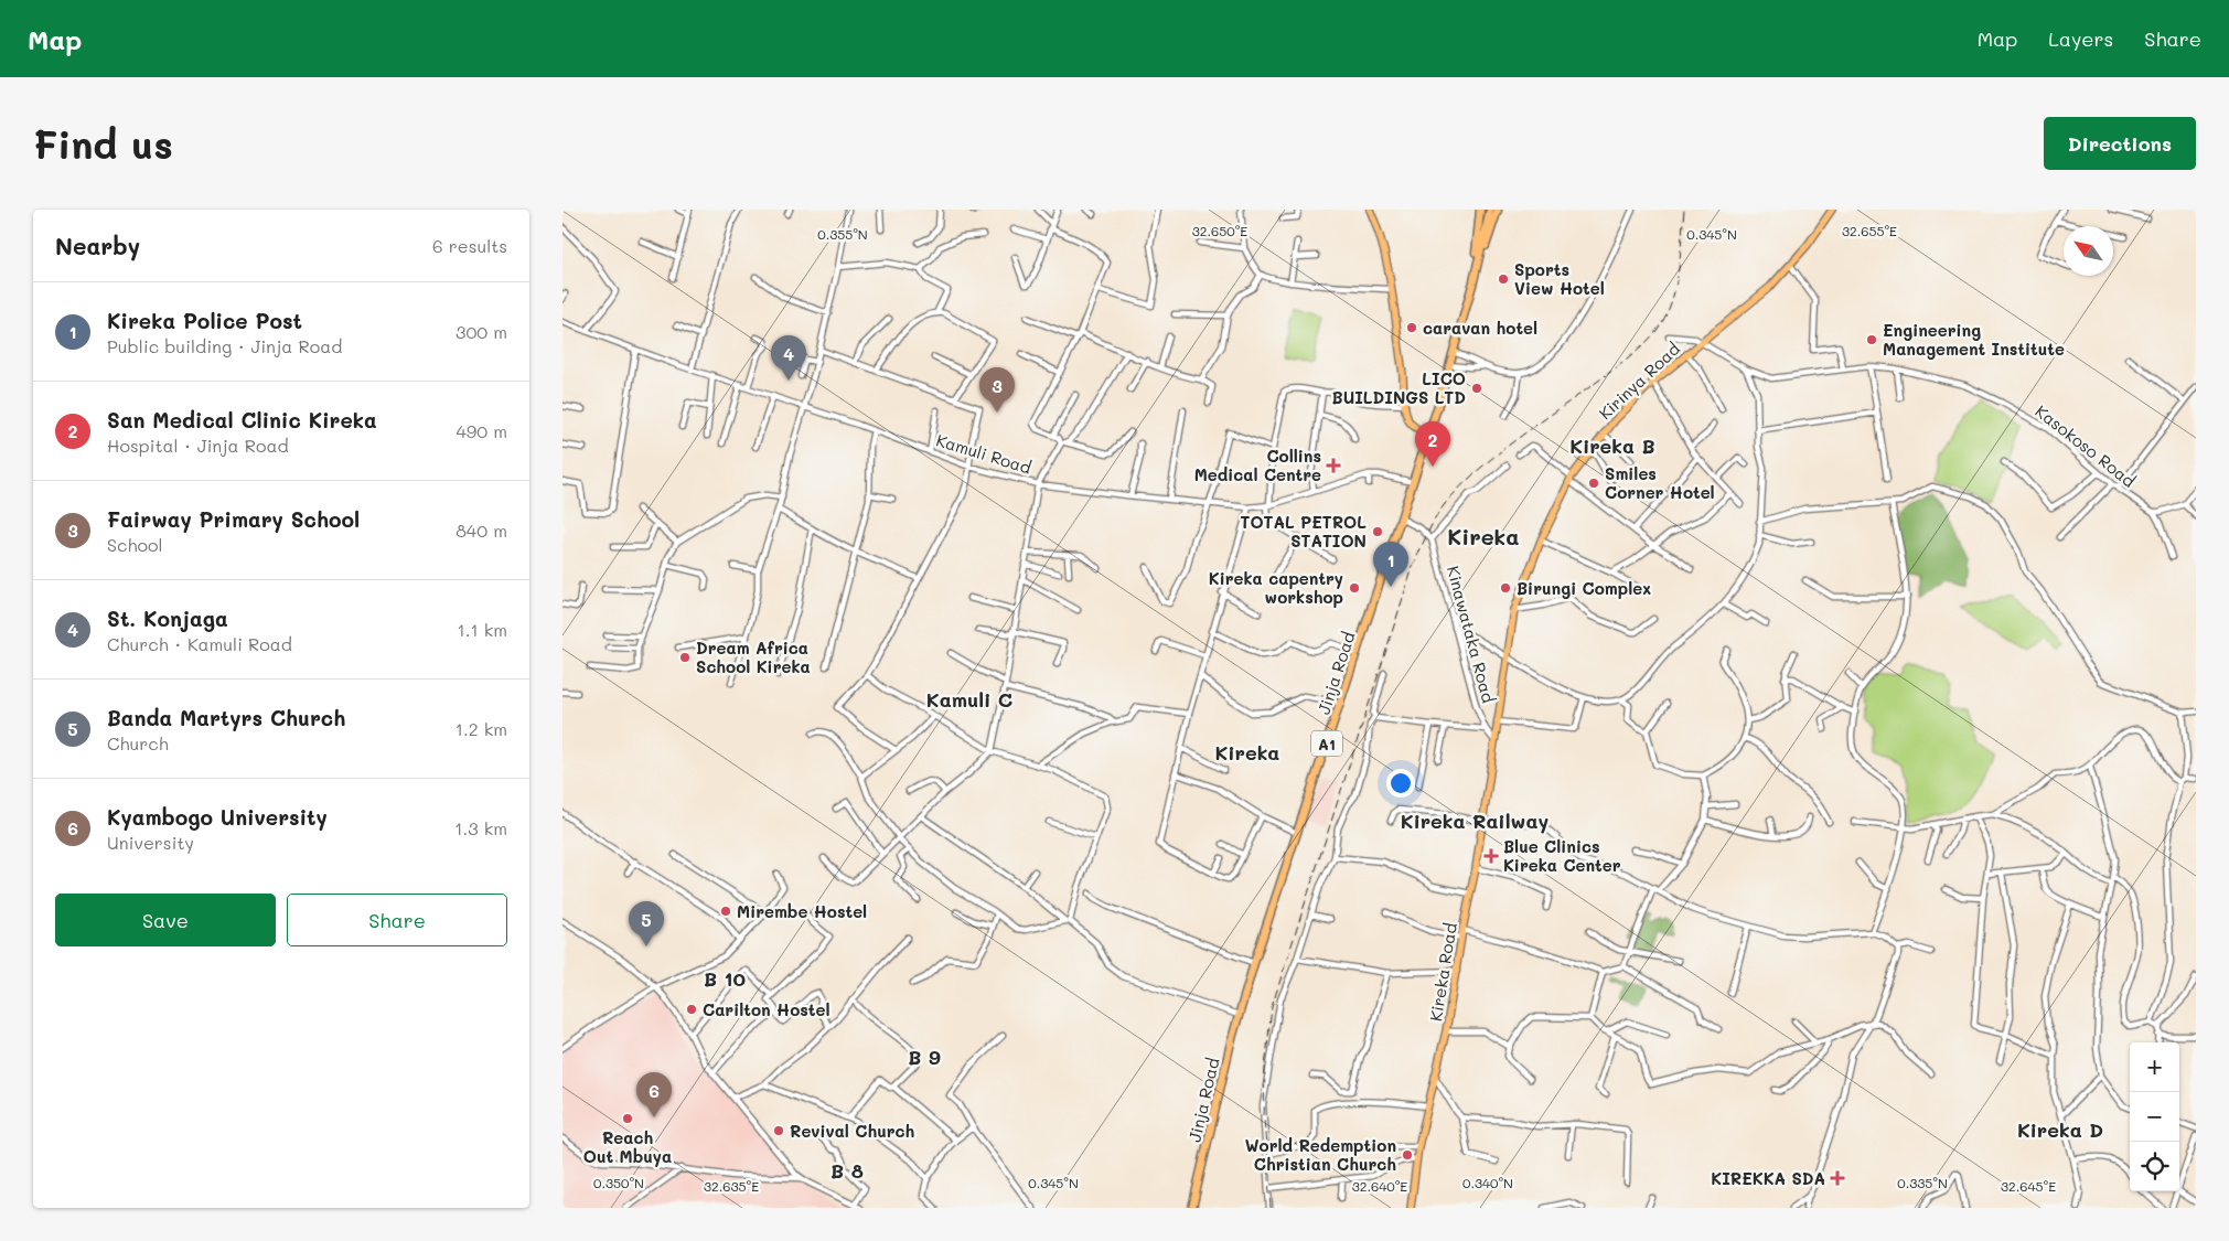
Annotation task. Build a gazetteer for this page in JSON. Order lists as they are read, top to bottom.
{
  "streets": {
    "highway": ["Jinja Road", "A1"],
    "main road": ["Kirinya Road", "Kireka Road"],
    "street": ["Kasokoso Road", "Kamuli Road", "Kinawataka Road"]
  },
  "crossings": [
    ["Kirinya Road", "Kasokoso Road"],
    ["Kirinya Road", "Kinawataka Road"],
    ["Kirinya Road", "Kireka Road"],
    ["Kamuli Road", "Jinja Road"],
    ["Kinawataka Road", "Kireka Road"]
  ],
  "districts": [
    "Kireka B",
    "Kireka",
    "Kamuli C",
    "Kireka",
    "Kireka Railway",
    "B 10",
    "B 9",
    "Kireka D",
    "B 8"
  ],
  "places": {
    "other": [
      "Sports View Hotel",
      "caravan hotel",
      "Engineering Management Institute",
      "LICO BUILDINGS LTD",
      "Smiles Corner Hotel",
      "TOTAL PETROL STATION",
      "Kireka capentry workshop",
      "Birungi Complex",
      "Dream Africa School Kireka",
      "Mirembe Hostel",
      "Carilton Hostel",
      "Reach Out Mbuya",
      "Revival Church",
      "World Redemption Christian Church"
    ],
    "health": ["Collins Medical Centre", "Blue Clinics Kireka Center", "KIREKKA SDA"]
  },
  "north": "top left",
  "page": {
    "header": "Map",
    "nav": ["Map", "Layers", "Share"],
    "buttons": [
      "Directions",
      ["Save", "Share"]
    ],
    "title": "Find us",
    "heading": ["Nearby", "6 results"],
    "list": [
      {
        "mark": "1",
        "name": "Kireka Police Post",
        "note": "Public building · Jinja Road",
        "value": "300 m"
      },
      {
        "mark": "2",
        "name": "San Medical Clinic Kireka",
        "note": "Hospital · Jinja Road",
        "value": "490 m"
      },
      {
        "mark": "3",
        "name": "Fairway Primary School",
        "note": "School",
        "value": "840 m"
      },
      {
        "mark": "4",
        "name": "St. Konjaga",
        "note": "Church · Kamuli Road",
        "value": "1.1 km"
      },
      {
        "mark": "5",
        "name": "Banda Martyrs Church",
        "note": "Church",
        "value": "1.2 km"
      },
      {
        "mark": "6",
        "name": "Kyambogo University",
        "note": "University",
        "value": "1.3 km"
      }
    ],
    "pins": [
      "4",
      "3",
      "2",
      "1",
      "5",
      "6"
    ],
    "map_buttons": ["+", "−"]
  },
  "coordinates": [
    "32.650°E",
    "32.655°E",
    "0.355°N",
    "0.345°N",
    "0.350°N",
    "0.340°N",
    "0.335°N",
    "32.635°E",
    "32.640°E",
    "32.645°E"
  ]
}
